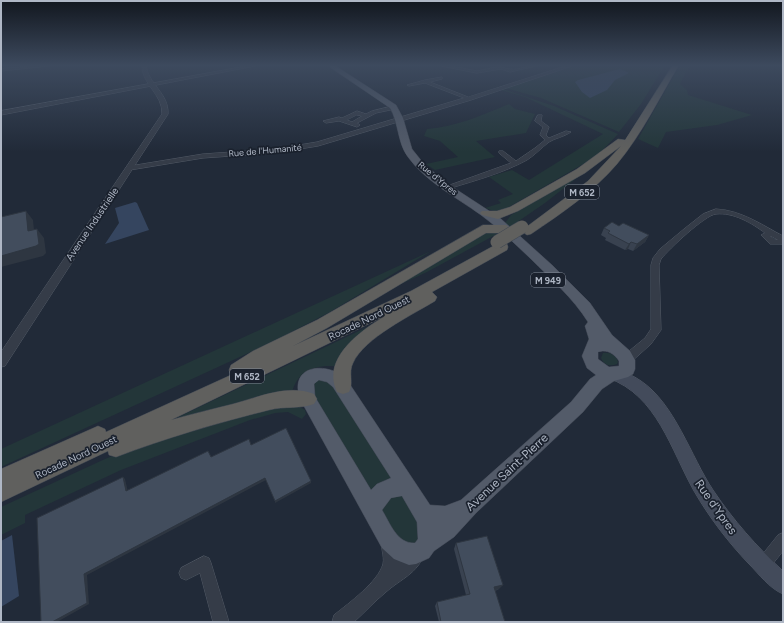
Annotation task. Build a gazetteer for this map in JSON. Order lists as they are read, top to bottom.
{
  "streets": {
    "highway": ["M 652", "Rocade Nord Ouest"],
    "main road": ["Rue d'Ypres", "M 949", "Avenue Saint-Pierre"],
    "street": ["Rue de l'Humanité", "Avenue Industrielle"]
  },
  "crossings": [
    ["Rue de l'Humanité", "Rue d'Ypres"],
    ["Rue de l'Humanité", "Avenue Industrielle"],
    ["Rue d'Ypres", "Rocade Nord Ouest"],
    ["Rue d'Ypres", "Avenue Saint-Pierre"],
    ["M 949", "Avenue Saint-Pierre"]
  ]
}
